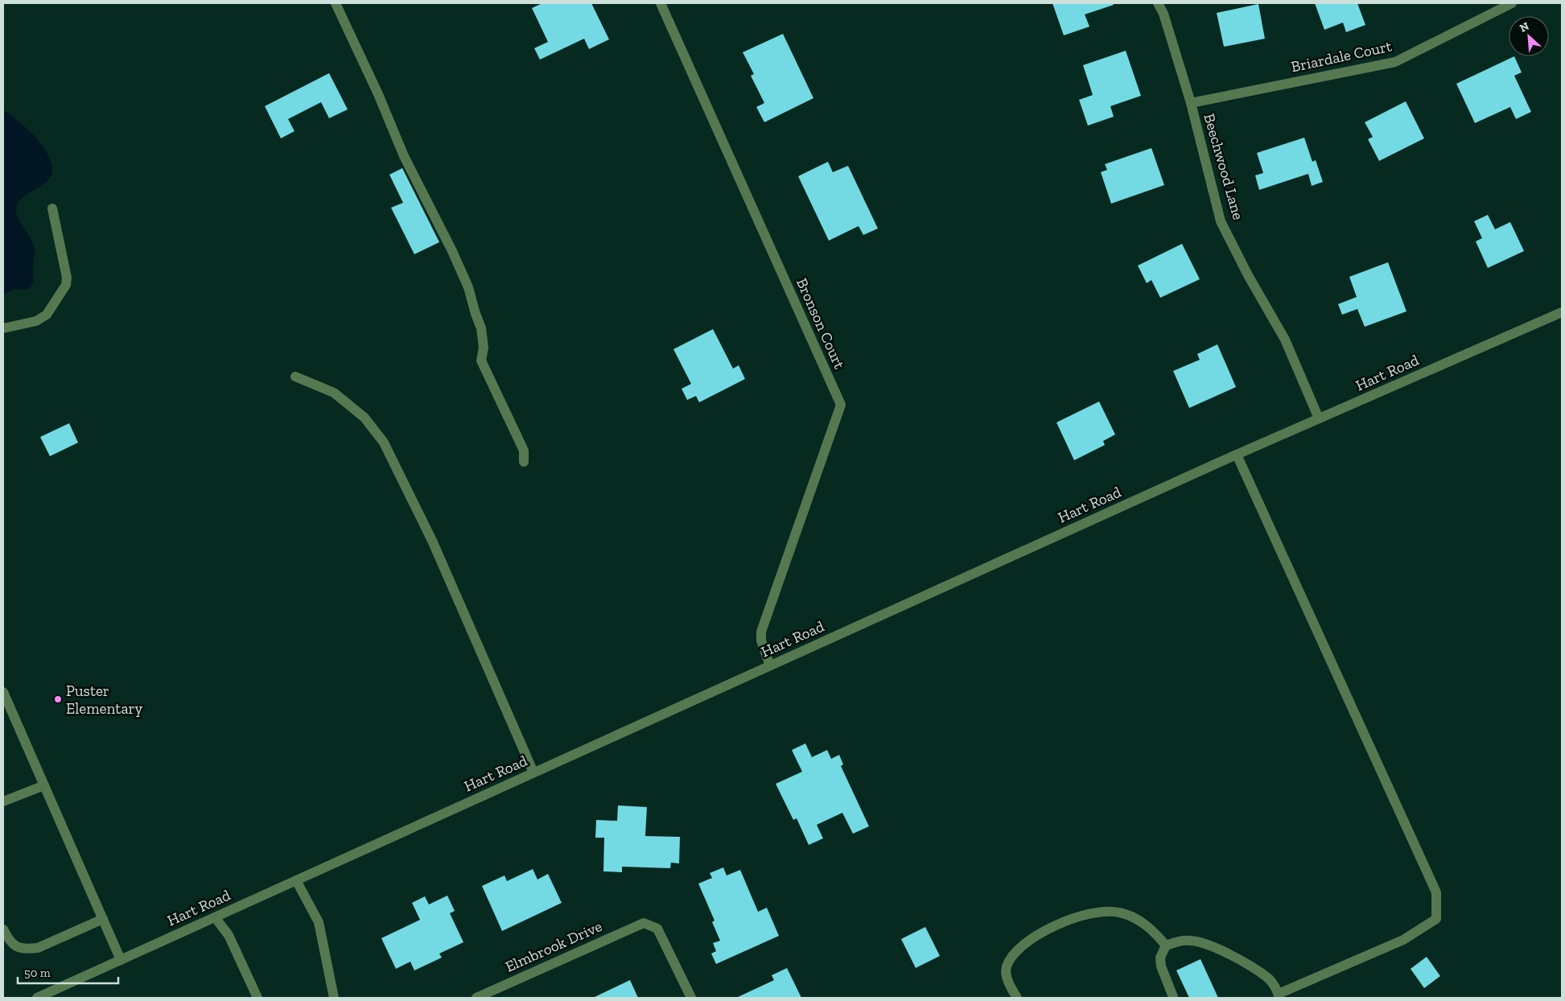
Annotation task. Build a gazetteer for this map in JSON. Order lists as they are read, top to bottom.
{
  "streets": {
    "street": [
      "Briardale Court",
      "Beechwood Lane",
      "Bronson Court",
      "Hart Road",
      "Elmbrook Drive"
    ]
  },
  "crossings": [
    ["Briardale Court", "Beechwood Lane"],
    ["Beechwood Lane", "Hart Road"],
    ["Bronson Court", "Hart Road"]
  ],
  "places": ["Puster Elementary"],
  "scale_bar": "50 m",
  "north": "top left"
}
